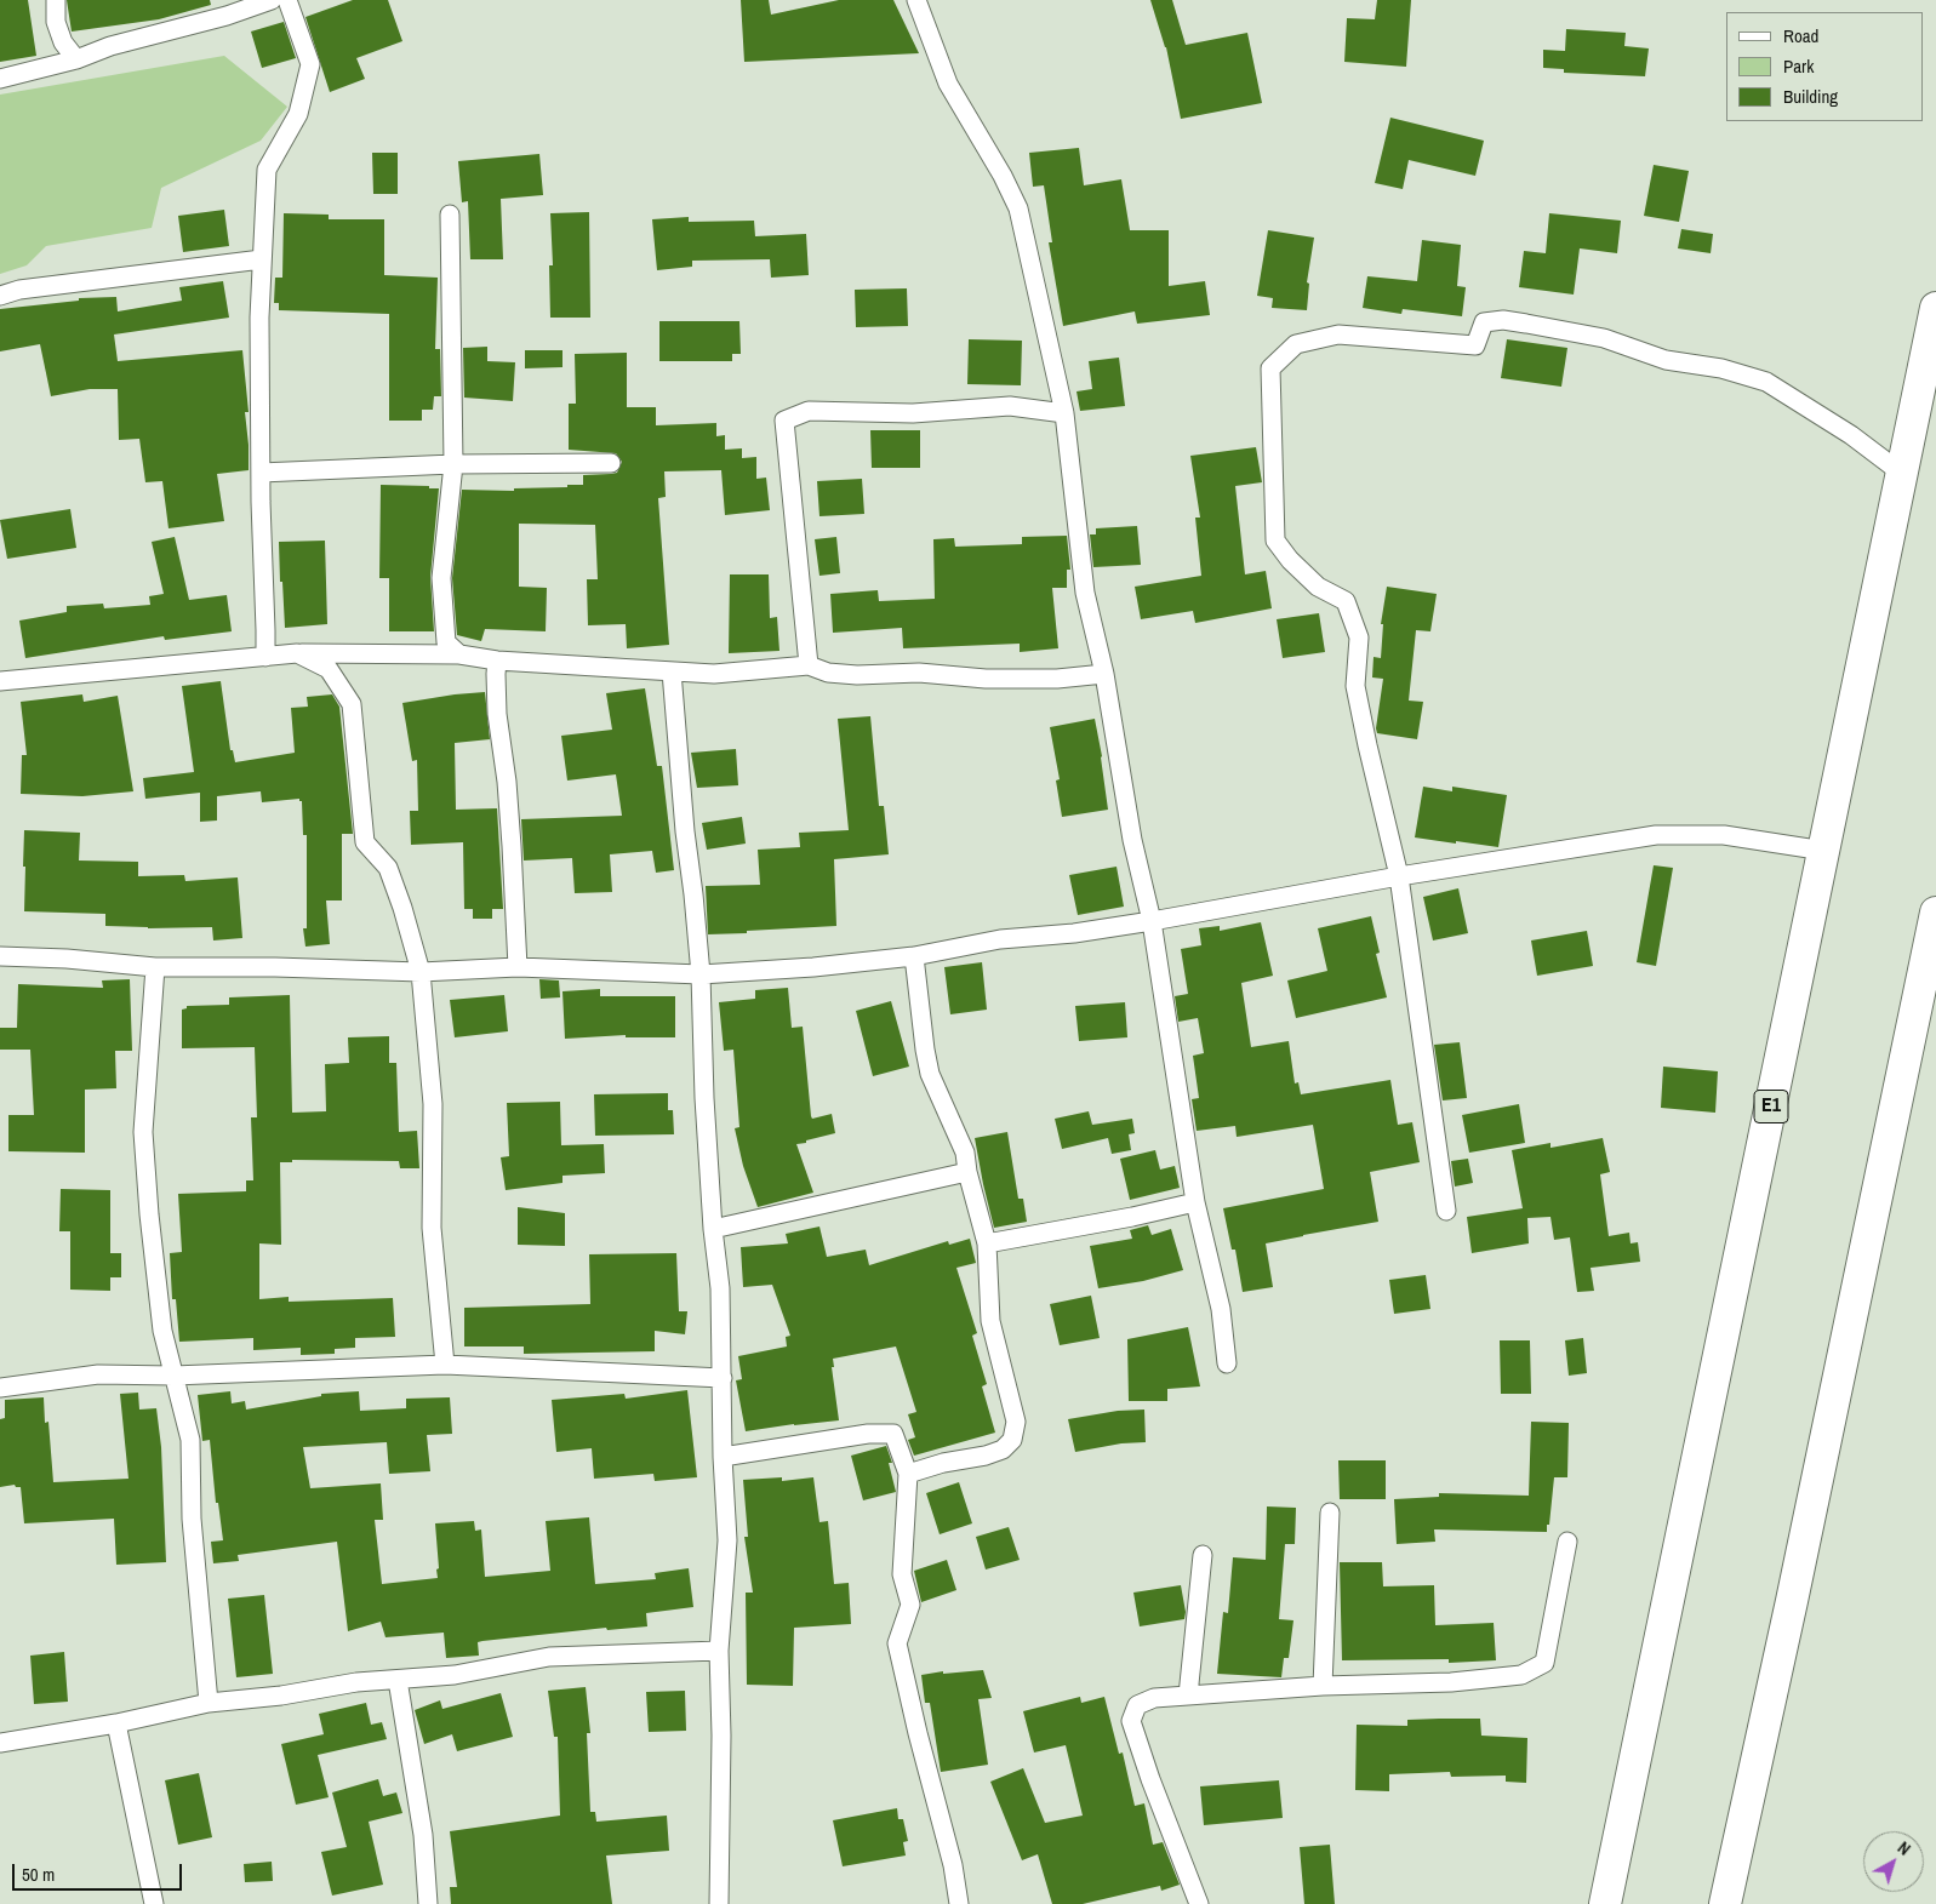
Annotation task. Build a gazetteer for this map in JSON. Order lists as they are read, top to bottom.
{
  "streets": {
    "highway": ["E1"]
  },
  "legend": ["Road", "Park", "Building"],
  "scale_bar": "50 m",
  "north": "top right"
}
